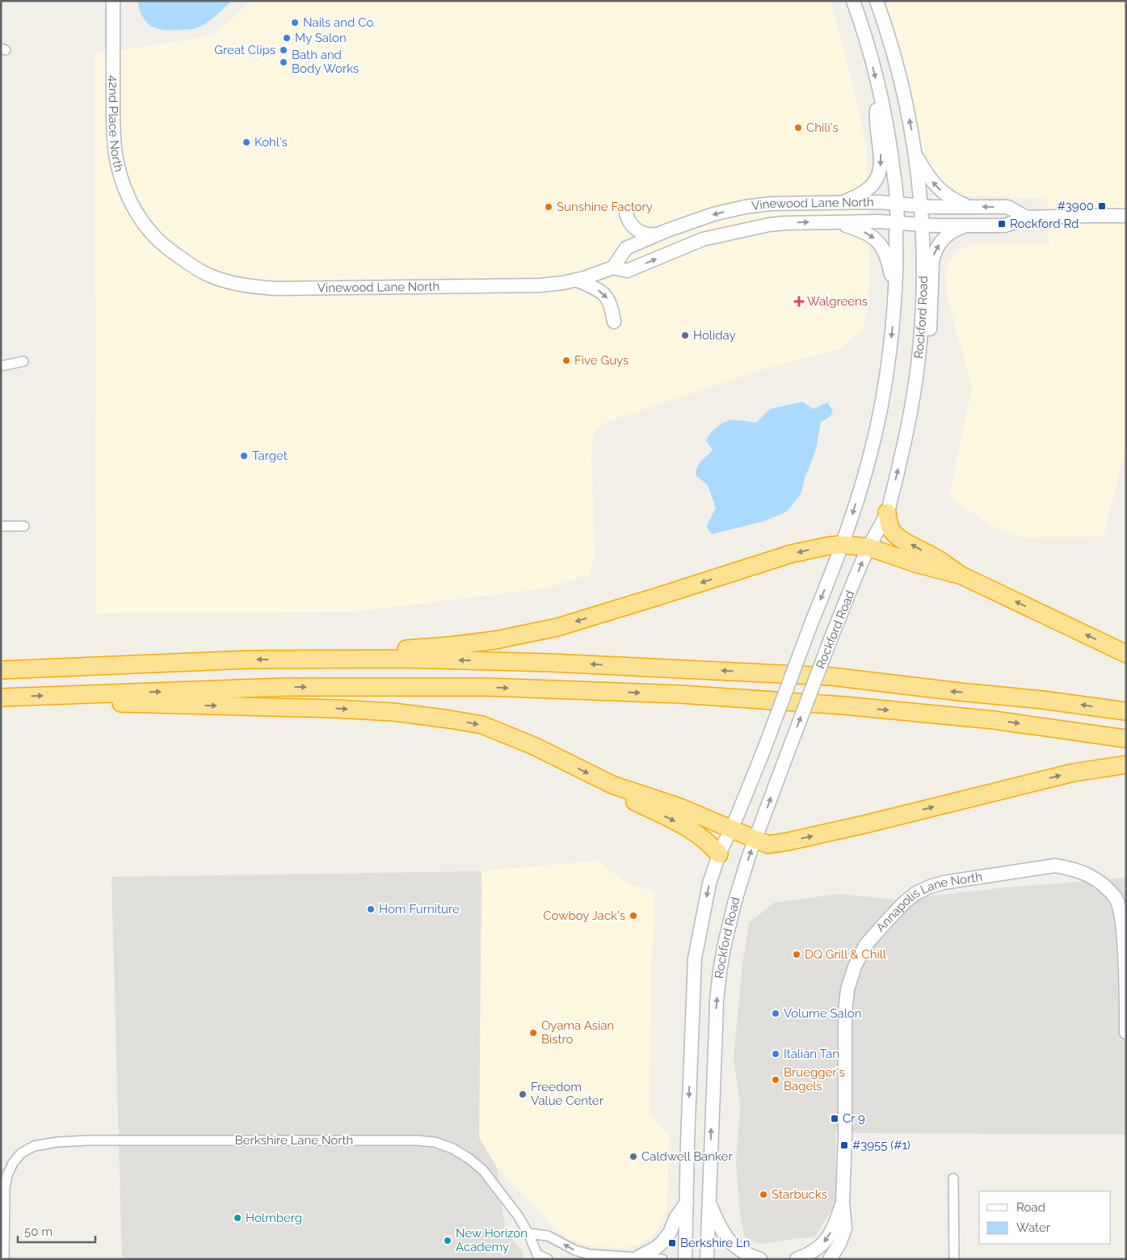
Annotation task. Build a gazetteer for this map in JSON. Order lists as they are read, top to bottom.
{
  "streets": {
    "main road": [
      "42nd Place North",
      "Vinewood Lane North",
      "Rockford Road",
      "Annapolis Lane North"
    ],
    "street": ["Berkshire Lane North"]
  },
  "crossings": [
    ["42nd Place North", "Vinewood Lane North"],
    ["Vinewood Lane North", "Rockford Road"]
  ],
  "places": {
    "other": [
      "Nails and Co.",
      "My Salon",
      "Great Clips",
      "Bath and Body Works",
      "Chili's",
      "Kohl's",
      "Sunshine Factory",
      "Holiday",
      "Five Guys",
      "Target",
      "Hom Furniture",
      "Cowboy Jack's",
      "DQ Grill & Chill",
      "Volume Salon",
      "Oyama Asian Bistro",
      "Italian Tan",
      "Bruegger's Bagels",
      "Freedom Value Center",
      "Caldwell Banker",
      "Starbucks",
      "Holmberg",
      "New Horizon Academy"
    ],
    "transit": [
      "#3900",
      "Rockford Rd",
      "Cr 9",
      "#3955 (#1)",
      "Berkshire Ln"
    ],
    "health": ["Walgreens"]
  },
  "legend": ["Road", "Water"],
  "scale_bar": "50 m"
}
